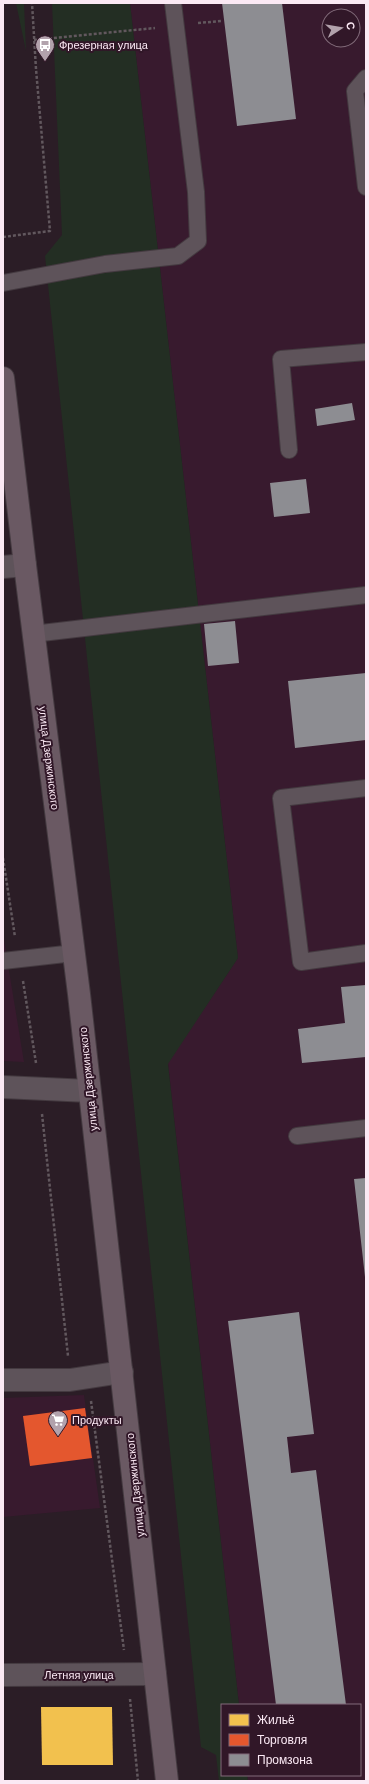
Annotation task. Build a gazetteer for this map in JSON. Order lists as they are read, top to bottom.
{
  "streets": {
    "highway": ["улица Дзержинского"],
    "street": ["Летняя улица"]
  },
  "crossings": [
    ["улица Дзержинского", "Летняя улица"]
  ],
  "places": {
    "bus stop": ["Фрезерная улица"],
    "supermarket": ["Продукты"]
  },
  "legend": ["Жильё", "Торговля", "Промзона"],
  "north": "right"
}
